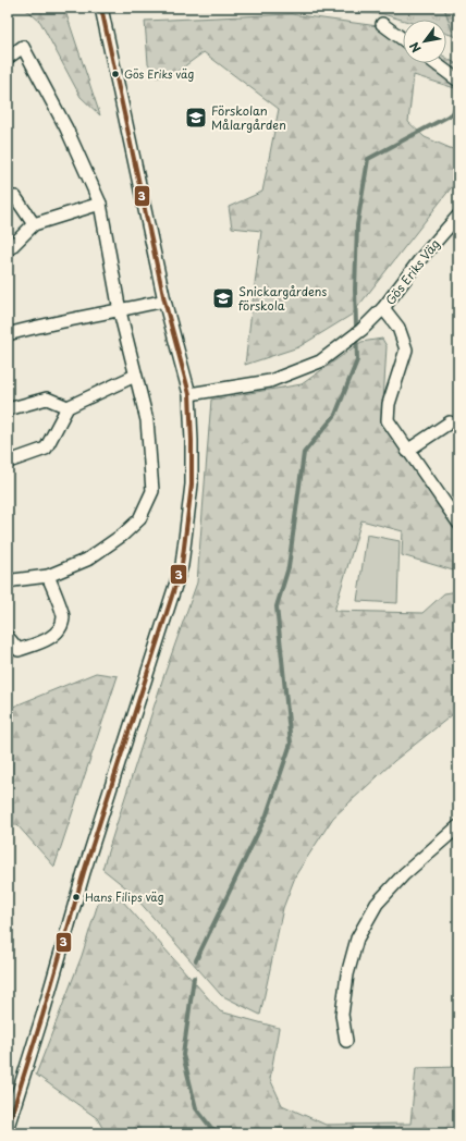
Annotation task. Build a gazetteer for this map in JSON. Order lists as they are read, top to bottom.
{
  "streets": {
    "street": ["Gös Eriks Väg"]
  },
  "places": {
    "other": ["Gös Eriks väg", "Hans Filips väg"],
    "school or university": ["Förskolan Målargården", "Snickargårdens förskola"]
  },
  "lines": ["transit line 3"],
  "north": "bottom left"
}
